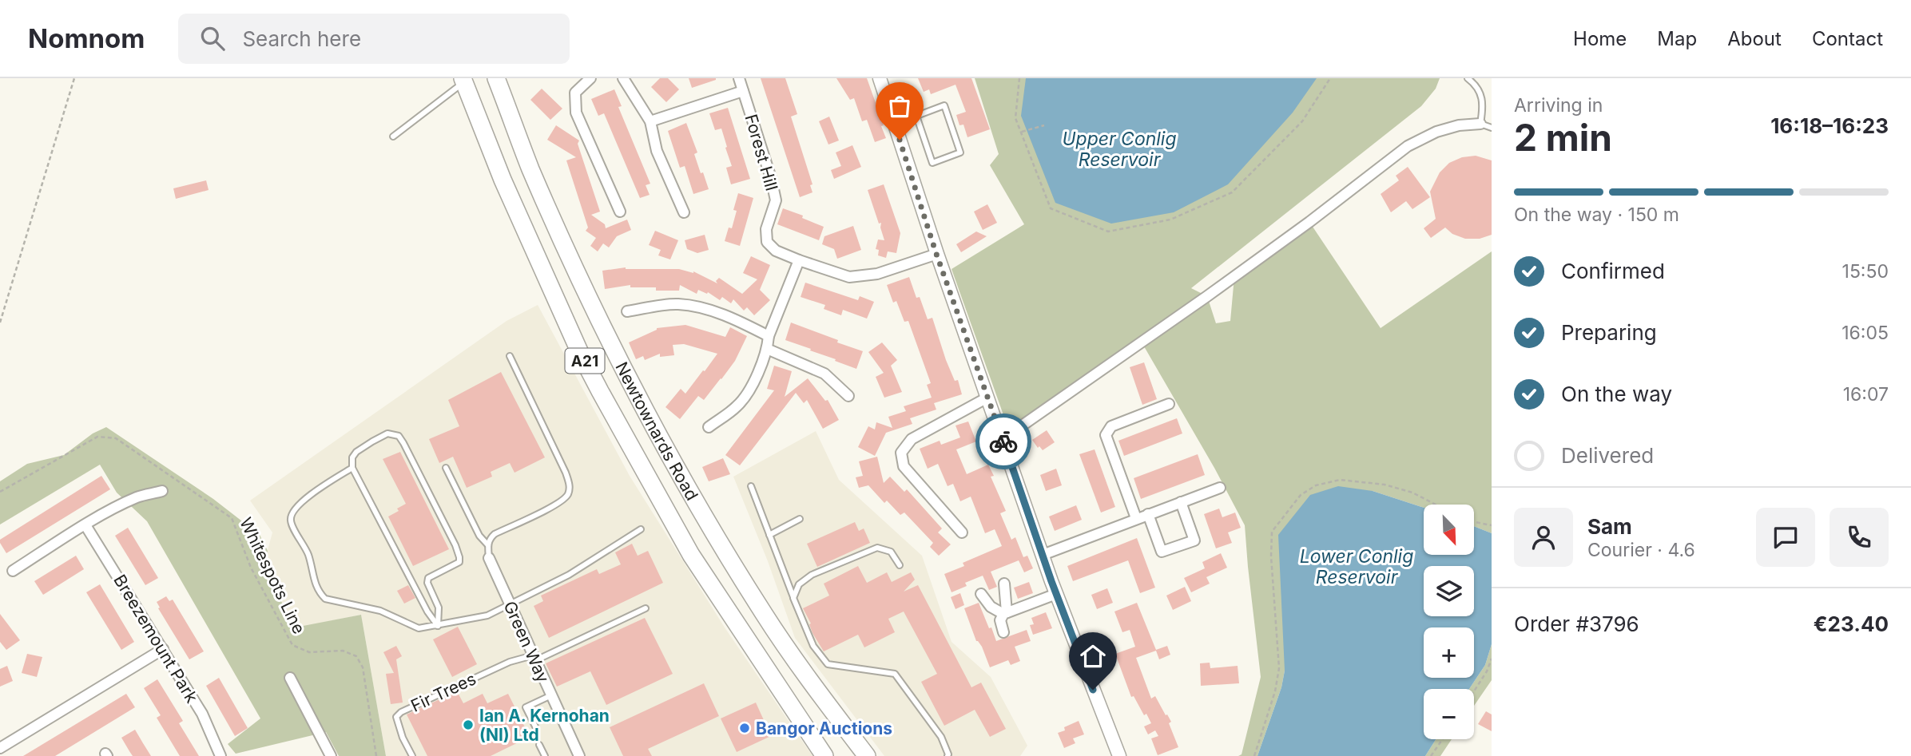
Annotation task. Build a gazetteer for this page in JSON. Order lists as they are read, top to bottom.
{
  "streets": {
    "highway": ["A21", "Newtownards Road"],
    "street": ["Forest Hill", "Breezemount Park", "Green Way"],
    "lane": ["Fir Trees"],
    "path": ["Whitespots Line"]
  },
  "crossings": [
    ["Green Way", "Fir Trees"]
  ],
  "water": ["Upper Conlig Reservoir", "Lower Conlig Reservoir"],
  "places": ["Ian A. Kernohan (NI) Ltd", "Bangor Auctions"],
  "north": "bottom right",
  "page": {
    "header": "Nomnom",
    "search": "Search here",
    "nav": [
      "Home",
      "Map",
      "About",
      "Contact"
    ],
    "heading": ["2 min", "Arriving in", "16:18–16:23"],
    "panel": [
      "Sam",
      "Courier · 4.6",
      "Order #3796",
      "€23.40"
    ],
    "bar": "On the way · 150 m",
    "list": [
      ["Confirmed", "15:50"],
      ["Preparing", "16:05"],
      ["On the way", "16:07"],
      "Delivered"
    ],
    "map_buttons": ["+", "−"]
  }
}
